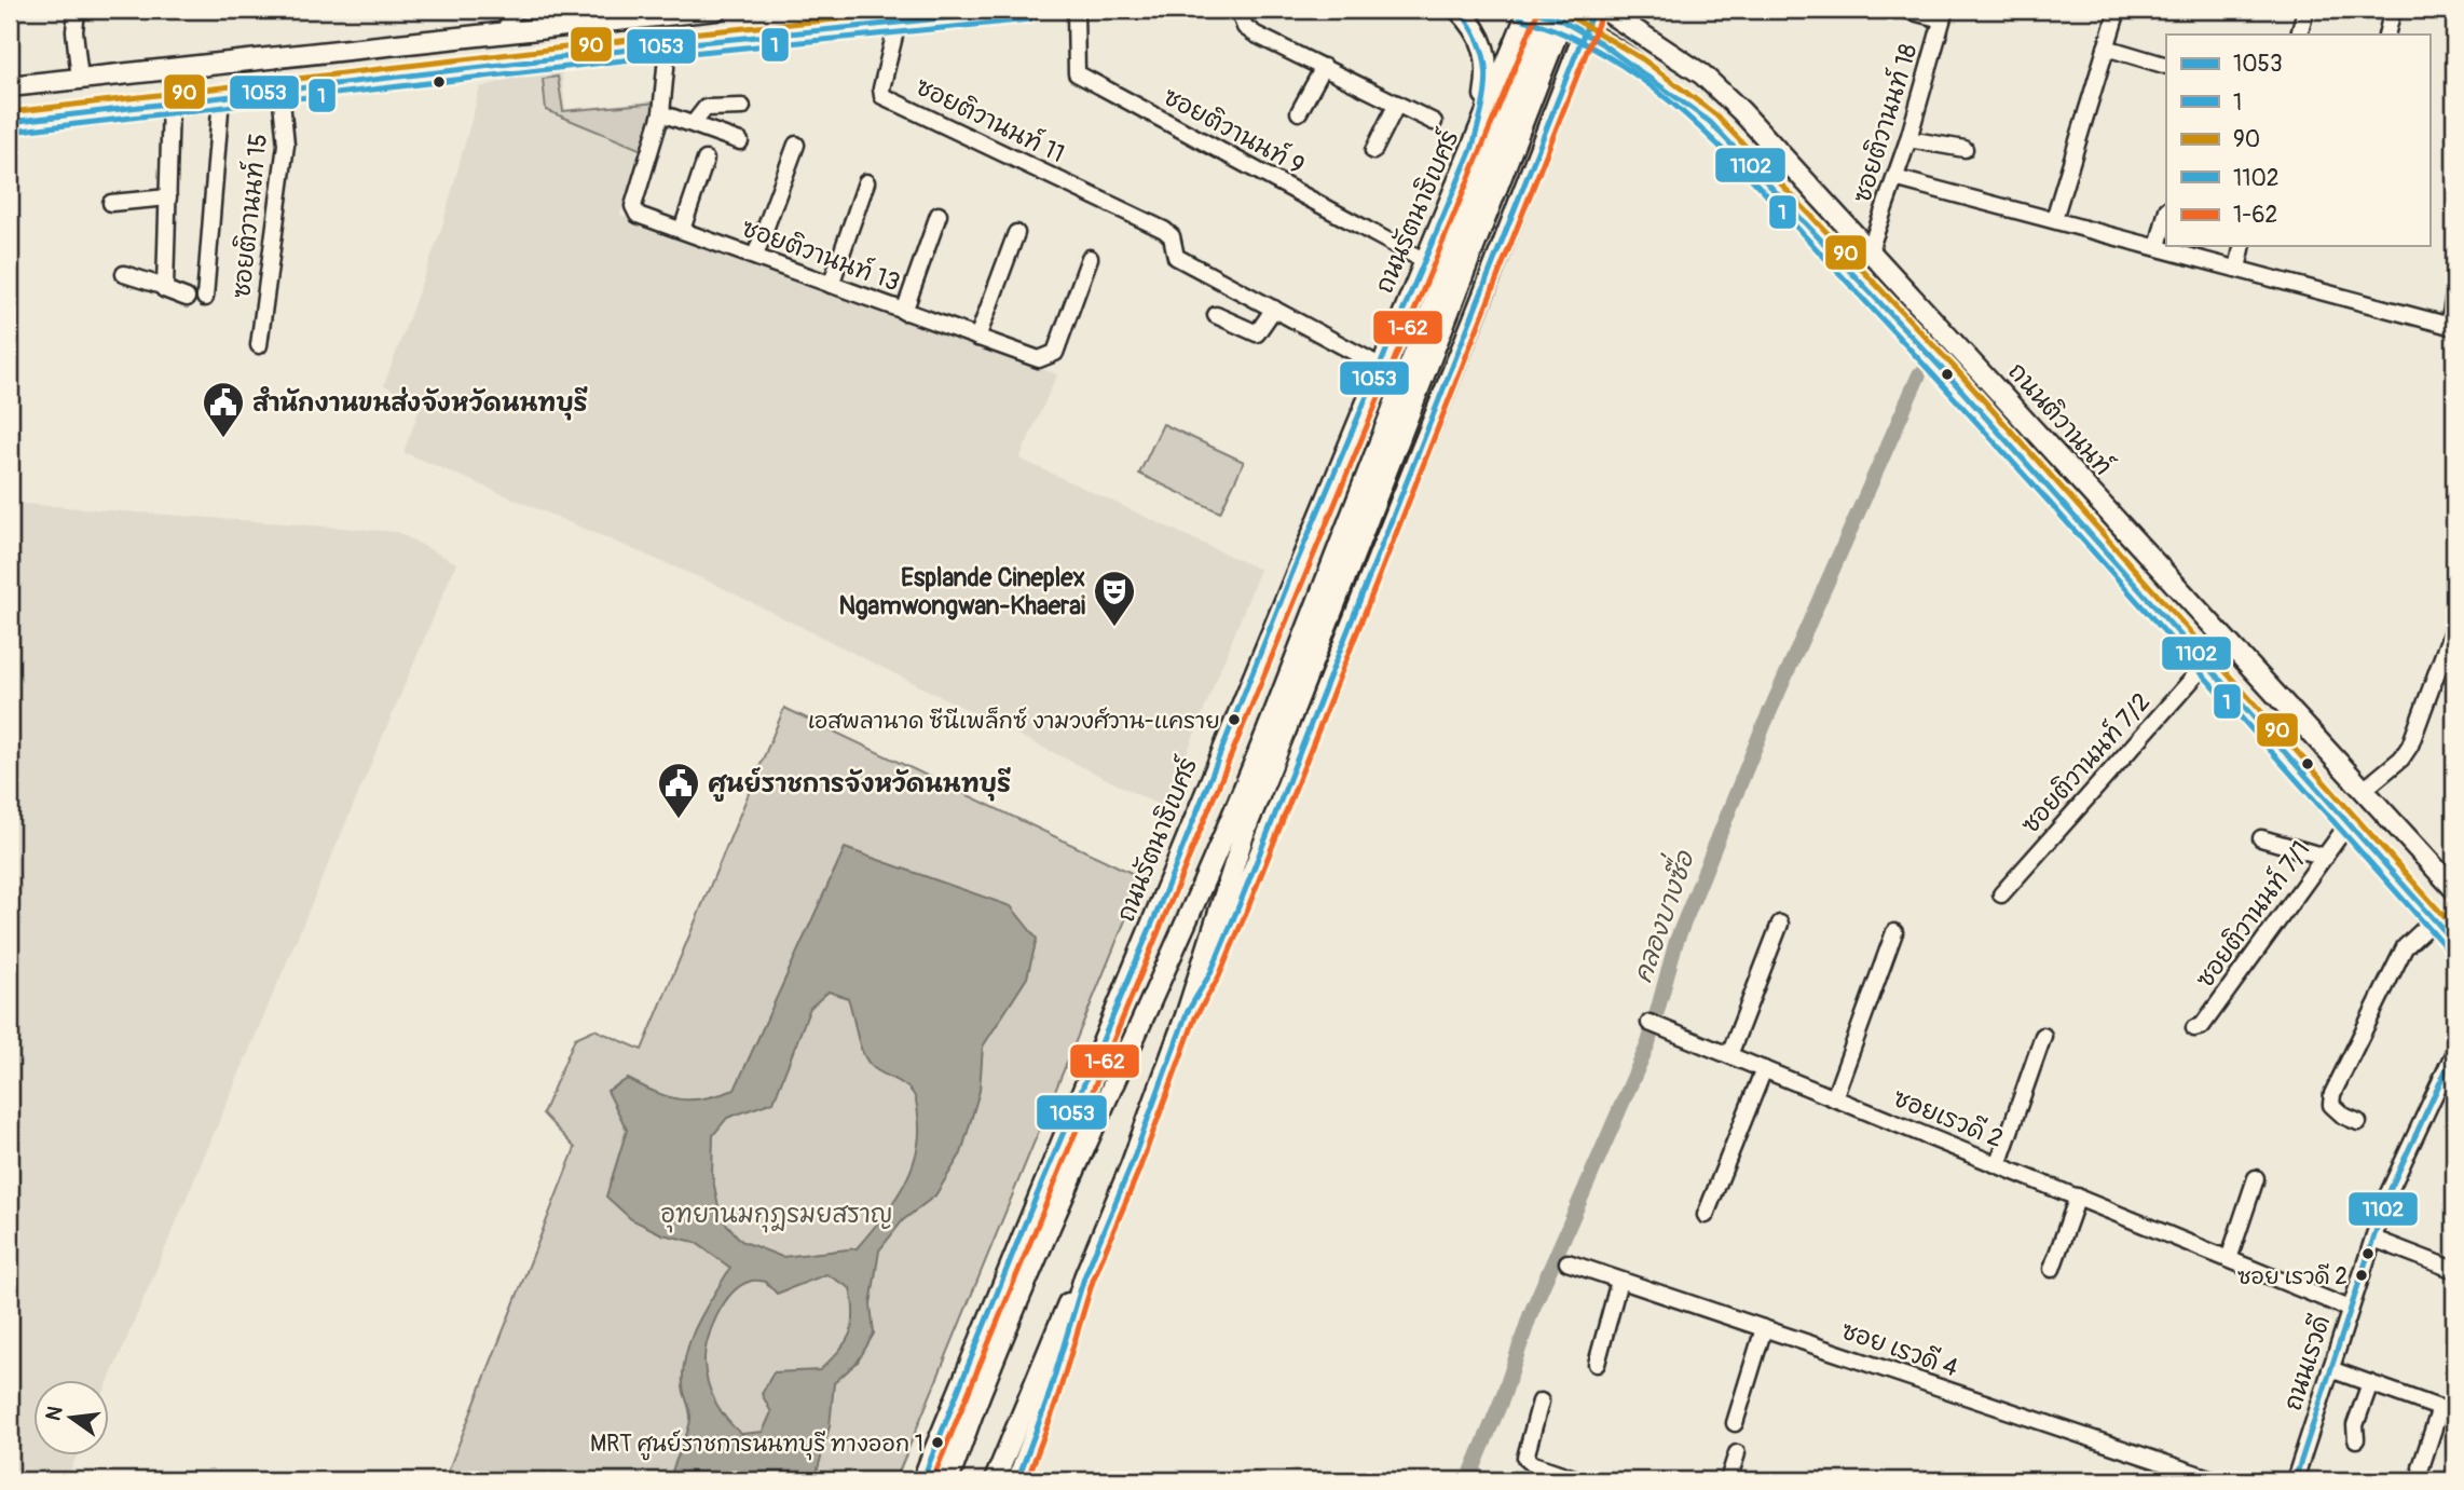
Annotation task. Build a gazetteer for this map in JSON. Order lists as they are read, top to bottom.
{
  "streets": {
    "main road": ["ถนนรัตนาธิเบศร์", "ถนนติวานนท์"],
    "street": [
      "ซอยติวานนท์ 11",
      "ซอยติวานนท์ 18",
      "ซอยติวานนท์ 9",
      "ซอยติวานนท์ 15",
      "ซอยติวานนท์ 13",
      "ซอยติวานนท์ 7/2",
      "ซอยติวานนท์ 7/1",
      "ซอยเรวดี 2",
      "ซอย เรวดี 4",
      "ถนนเรวดี"
    ]
  },
  "crossings": [
    ["ซอยติวานนท์ 18", "ถนนติวานนท์"],
    ["ซอยติวานนท์ 9", "ถนนรัตนาธิเบศร์"],
    ["ซอยเรวดี 2", "ถนนเรวดี"]
  ],
  "water": ["คลองบางซื่อ"],
  "parks": ["อุทยานมกุฎรมยสราญ"],
  "places": {
    "public building": ["สำนักงานขนส่งจังหวัดนนทบุรี", "ศูนย์ราชการจังหวัดนนทบุรี"],
    "theatre": ["Esplande Cineplex Ngamwongwan-Khaerai"],
    "other": ["เอสพลานาด ซีนีเพล็กซ์ งามวงศ์วาน-แคราย", "ซอย เรวดี 2", "MRT ศูนย์ราชการนนทบุรี ทางออก 1"]
  },
  "lines": [
    "transit line 1053",
    "transit line 90",
    "transit line 1102",
    "transit line 1-62",
    "transit line 1"
  ],
  "legend": [
    "1053",
    "1",
    "90",
    "1102",
    "1-62"
  ],
  "north": "left"
}
